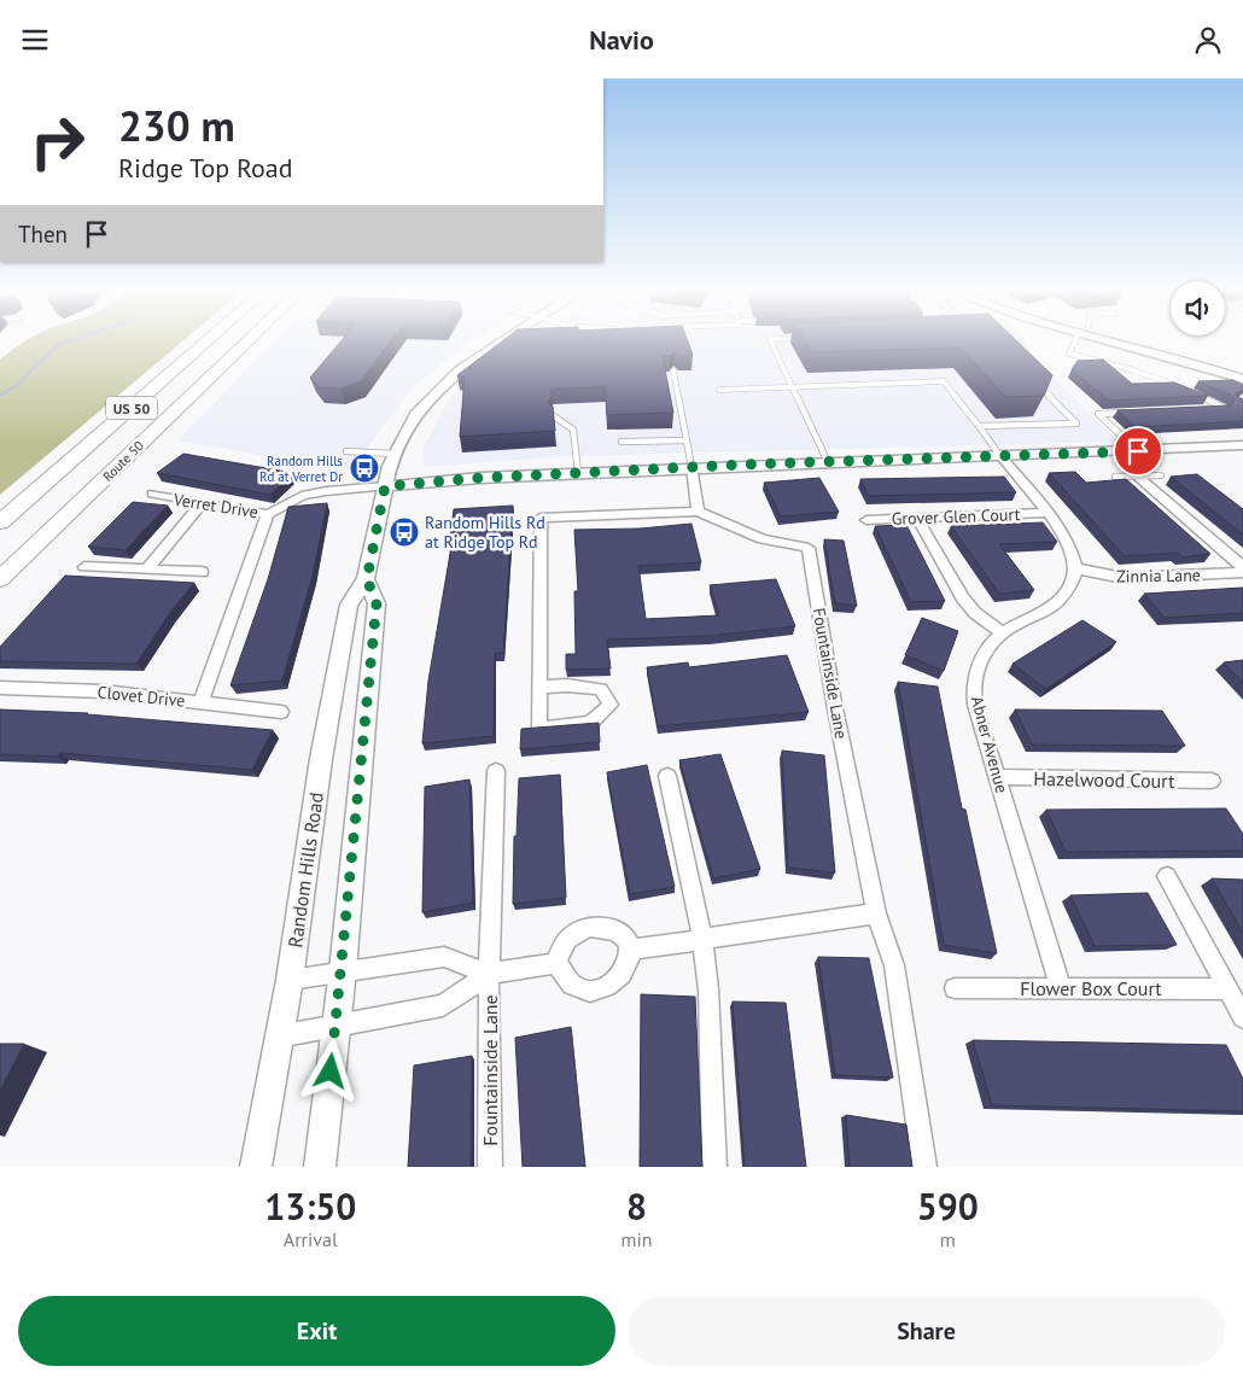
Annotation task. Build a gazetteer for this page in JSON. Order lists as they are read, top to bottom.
{
  "streets": {
    "main road": ["US 50", "Route 50"],
    "street": [
      "Verret Drive",
      "Grover Glen Court",
      "Zinnia Lane",
      "Fountainside Lane",
      "Clovet Drive",
      "Abner Avenue",
      "Hazelwood Court",
      "Random Hills Road",
      "Flower Box Court"
    ]
  },
  "crossings": [
    ["Verret Drive", "Random Hills Road"],
    ["Zinnia Lane", "Abner Avenue"],
    ["Fountainside Lane", "Random Hills Road"],
    ["Abner Avenue", "Hazelwood Court"],
    ["Abner Avenue", "Flower Box Court"]
  ],
  "places": {
    "bus stop": ["Random Hills Rd at Verret Dr", "Random Hills Rd at Ridge Top Rd"]
  },
  "page": {
    "header": "Navio",
    "turn": ["230 m", "Ridge Top Road"],
    "then": "Then",
    "eta": [
      "13:50",
      "Arrival",
      "8",
      "min",
      "590",
      "m"
    ],
    "buttons": ["Exit", "Share"]
  }
}
